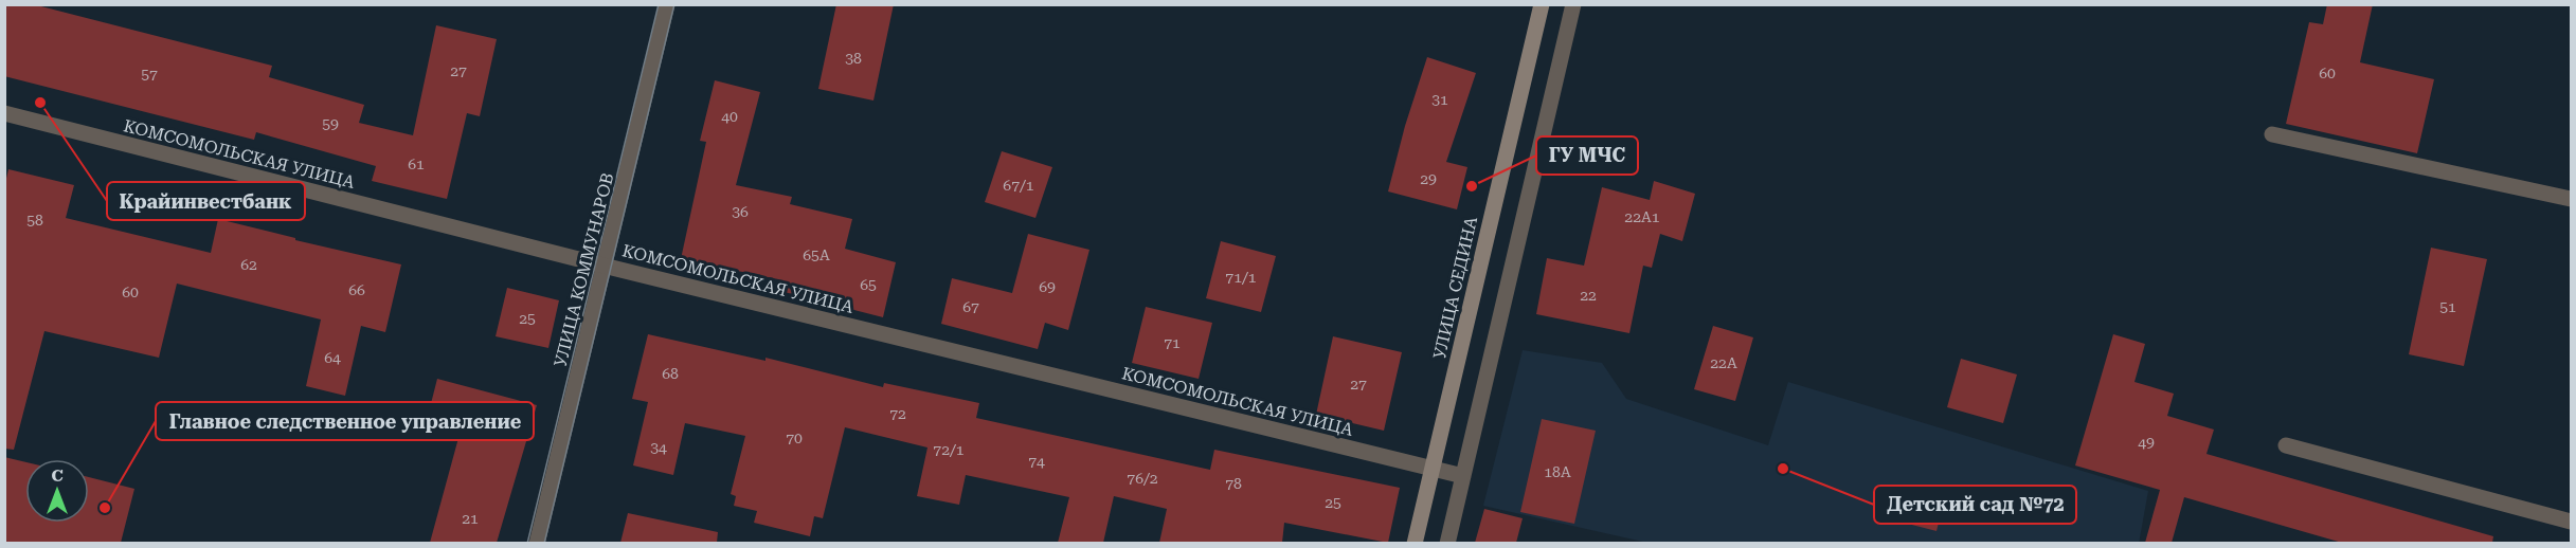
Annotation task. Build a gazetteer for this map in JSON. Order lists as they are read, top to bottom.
{
  "streets": {
    "main road": ["УЛИЦА СЕДИНА"],
    "street": ["КОМСОМОЛЬСКАЯ УЛИЦА", "УЛИЦА КОММУНАРОВ"]
  },
  "crossings": [
    ["КОМСОМОЛЬСКАЯ УЛИЦА", "УЛИЦА КОММУНАРОВ"],
    ["КОМСОМОЛЬСКАЯ УЛИЦА", "УЛИЦА СЕДИНА"]
  ],
  "places": [
    "Крайинвестбанк",
    "ГУ МЧС",
    "Детский сад №72",
    "Главное следственное управление"
  ],
  "house_numbers": [
    "38",
    "27",
    "60",
    "57",
    "31",
    "40",
    "59",
    "61",
    "29",
    "67/1",
    "36",
    "22А1",
    "58",
    "65А",
    "62",
    "71/1",
    "65",
    "69",
    "66",
    "60",
    "22",
    "67",
    "51",
    "25",
    "71",
    "64",
    "22А",
    "68",
    "27",
    "72",
    "70",
    "49",
    "34",
    "72/1",
    "74",
    "18А",
    "76/2",
    "78",
    "25",
    "21"
  ],
  "north": "top"
}
